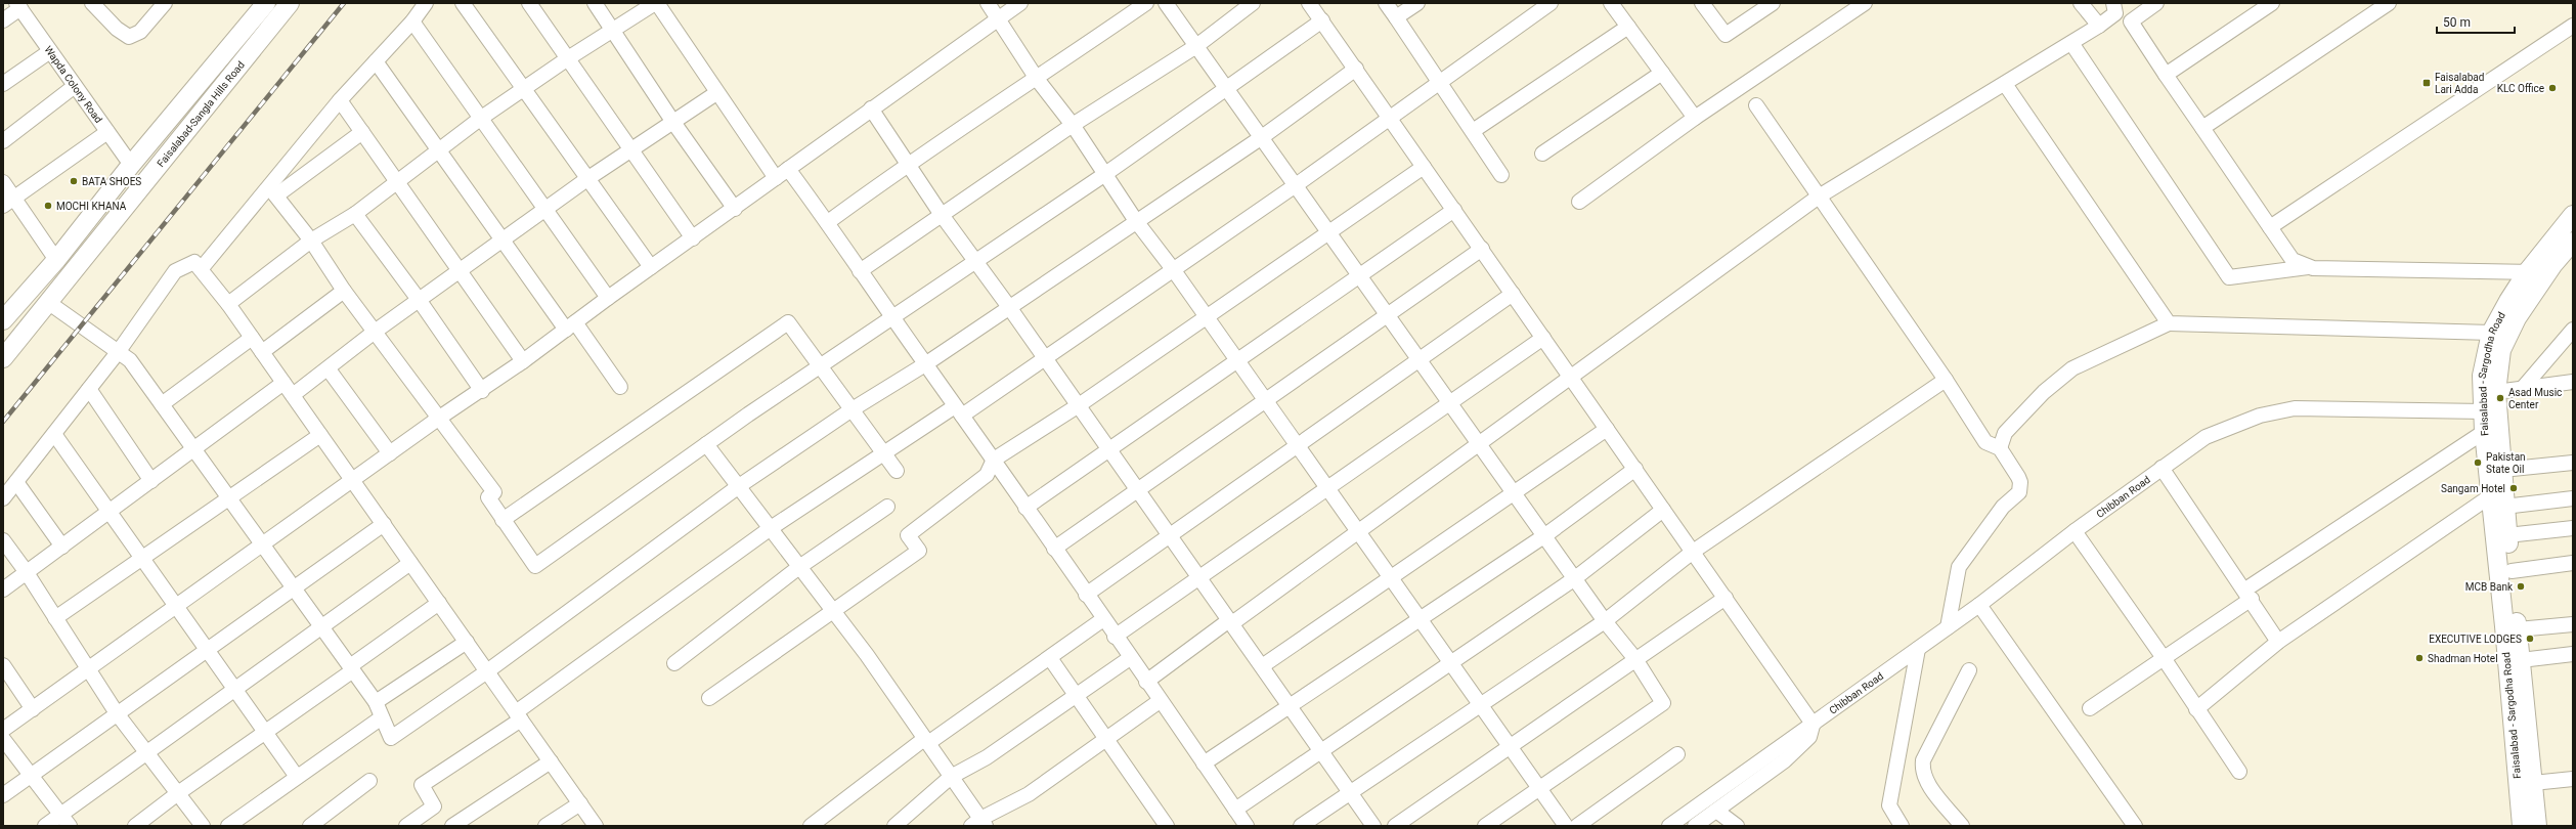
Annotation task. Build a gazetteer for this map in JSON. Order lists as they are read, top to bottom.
{
  "streets": {
    "main road": ["Faisalabad-Sangla Hills Road", "Faisalabad - Sargodha Road"],
    "street": ["Wapda Colony Road", "Chibban Road"]
  },
  "crossings": [
    ["Wapda Colony Road", "Faisalabad-Sangla Hills Road"],
    ["Faisalabad - Sargodha Road", "Chibban Road"]
  ],
  "places": {
    "transit": ["Faisalabad Lari Adda"],
    "other": [
      "KLC Office",
      "BATA SHOES",
      "MOCHI KHANA",
      "Asad Music Center",
      "Pakistan State Oil",
      "Sangam Hotel",
      "MCB Bank",
      "EXECUTIVE LODGES",
      "Shadman Hotel"
    ]
  },
  "scale_bar": "50 m"
}
